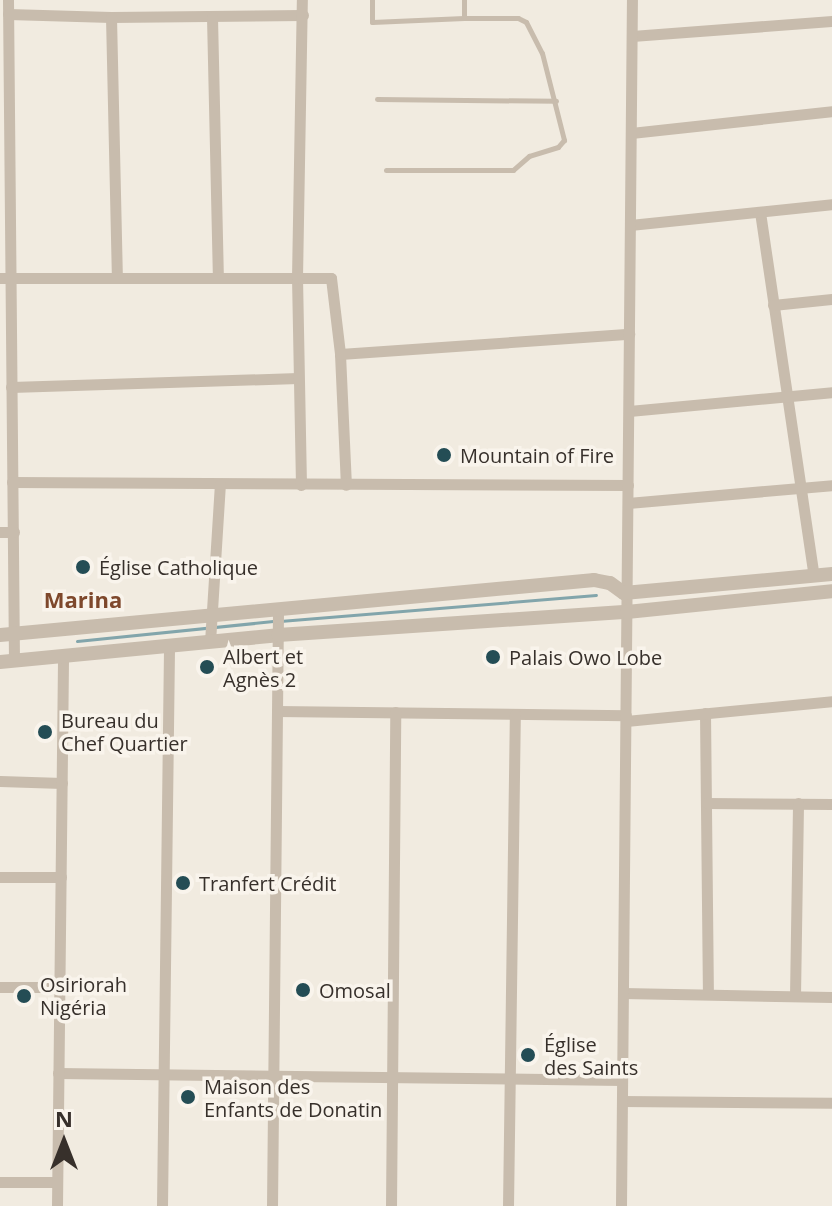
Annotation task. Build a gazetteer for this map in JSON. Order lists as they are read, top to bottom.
{
  "districts": ["Marina"],
  "places": [
    "Mountain of Fire",
    "Église Catholique",
    "Palais Owo Lobe",
    "Albert et Agnès 2",
    "Bureau du Chef Quartier",
    "Tranfert Crédit",
    "Omosal",
    "Osiriorah Nigéria",
    "Église des Saints",
    "Maison des Enfants de Donatin"
  ],
  "north": "top"
}
